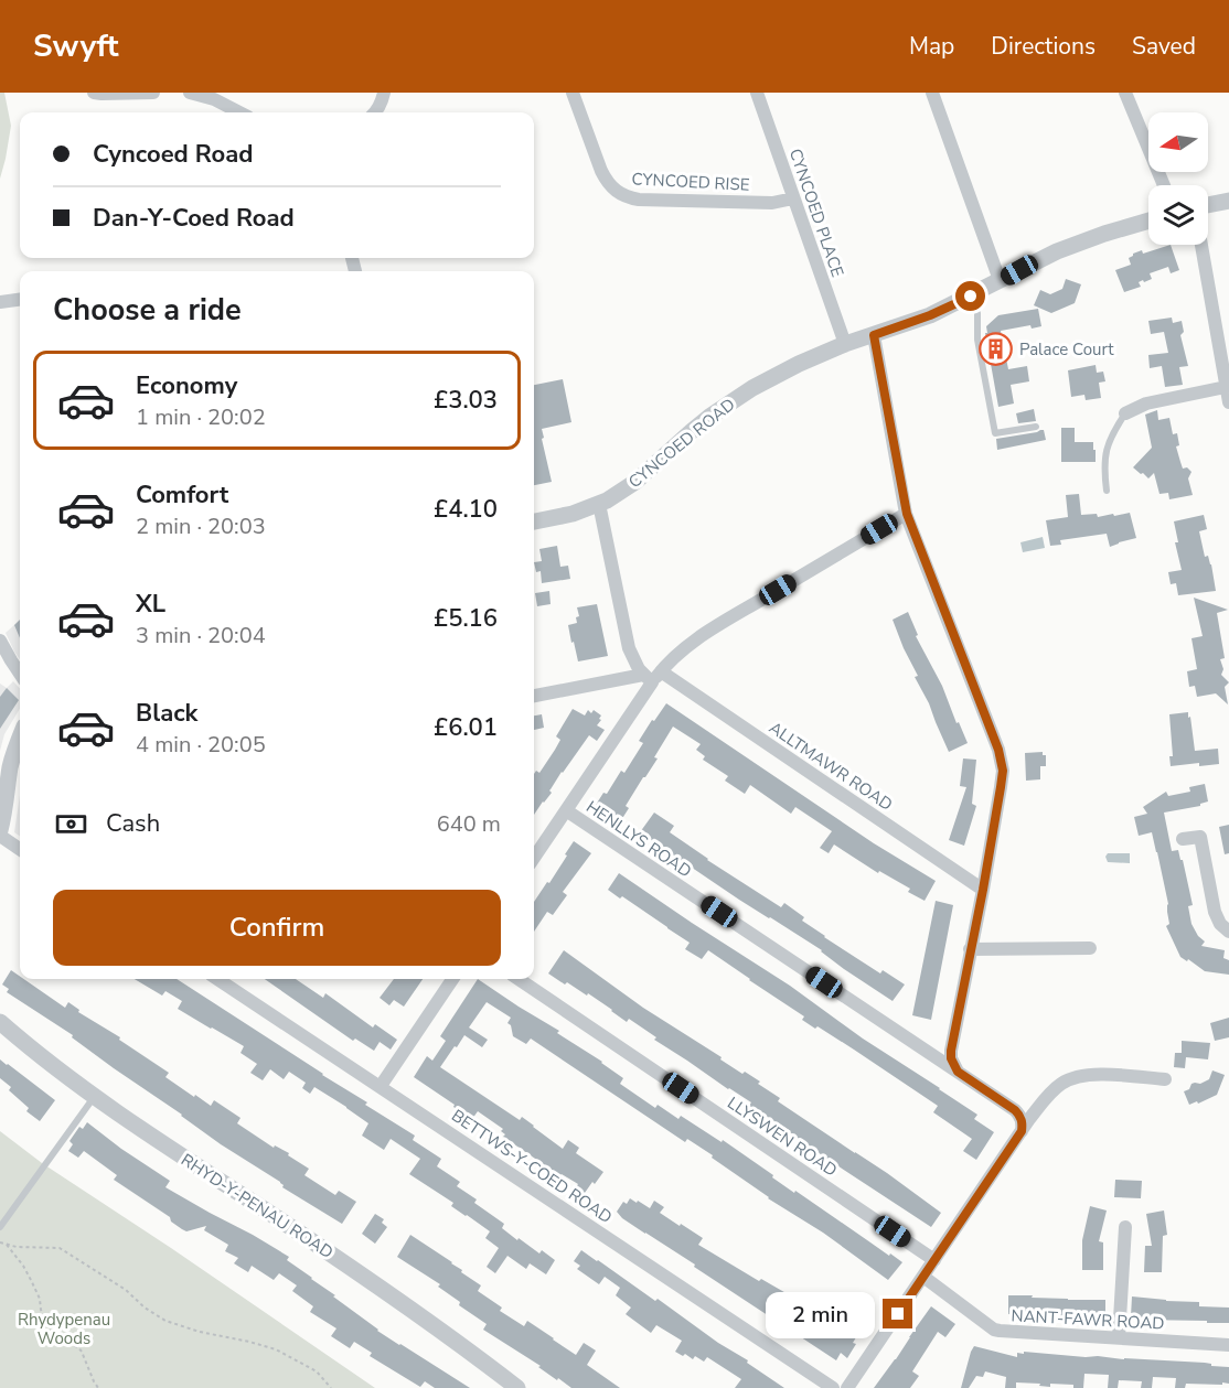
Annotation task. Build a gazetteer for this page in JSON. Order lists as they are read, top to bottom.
{
  "streets": {
    "street": [
      "CYNCOED RISE",
      "CYNCOED PLACE",
      "CYNCOED ROAD",
      "ALLTMAWR ROAD",
      "HENLLYS ROAD",
      "LLYSWEN ROAD",
      "BETTWS-Y-COED ROAD",
      "RHYD-Y-PENAU ROAD",
      "NANT-FAWR ROAD"
    ]
  },
  "crossings": [
    ["CYNCOED RISE", "CYNCOED PLACE"],
    ["CYNCOED PLACE", "CYNCOED ROAD"]
  ],
  "parks": ["Rhydypenau Woods"],
  "places": {
    "building": ["Palace Court"]
  },
  "north": "left",
  "page": {
    "header": "Swyft",
    "nav": ["Map", "Directions", "Saved"],
    "banner": ["Cyncoed Road", "Dan-Y-Coed Road"],
    "heading": "Choose a ride",
    "list": [
      {
        "name": "Economy",
        "note": "1 min · 20:02",
        "value": "£3.03"
      },
      {
        "name": "Comfort",
        "note": "2 min · 20:03",
        "value": "£4.10"
      },
      {
        "name": "XL",
        "note": "3 min · 20:04",
        "value": "£5.16"
      },
      {
        "name": "Black",
        "note": "4 min · 20:05",
        "value": "£6.01"
      }
    ],
    "pay": ["Cash", "640 m"],
    "buttons": "Confirm",
    "bubble": "2 min"
  }
}
